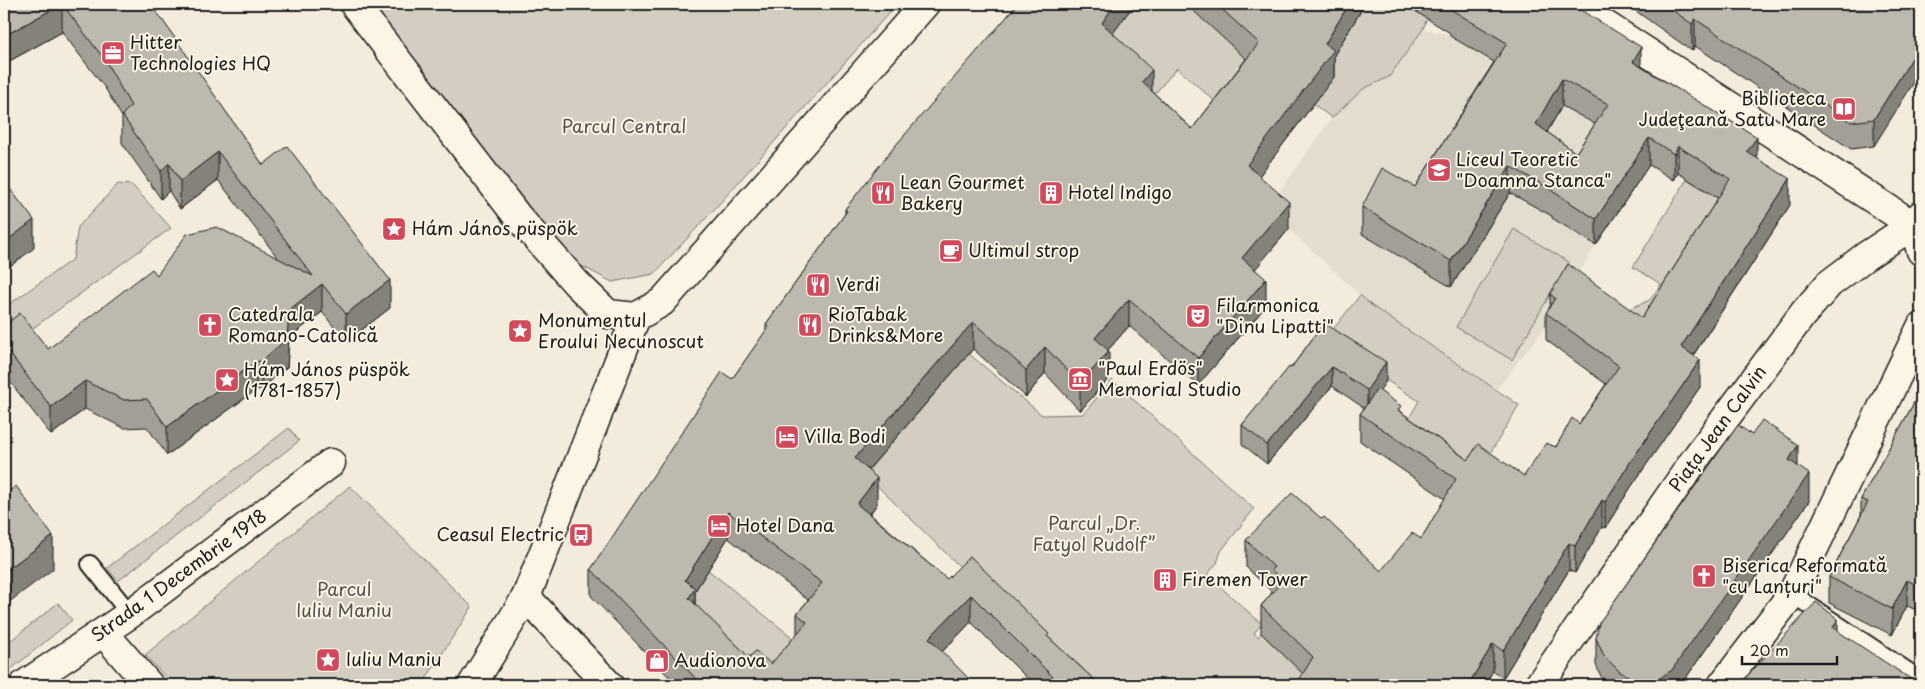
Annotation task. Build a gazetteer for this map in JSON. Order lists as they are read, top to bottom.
{
  "streets": {
    "street": ["Piața Jean Calvin", "Strada 1 Decembrie 1918"]
  },
  "parks": ["Parcul Central", "Parcul „Dr. Fatyol Rudolf”", "Parcul Iuliu Maniu"],
  "places": {
    "office": ["Hitter Technologies HQ"],
    "library": ["Biblioteca Judeţeană Satu Mare"],
    "school or university": ["Liceul Teoretic \"Doamna Stanca\""],
    "restaurant": ["Lean Gourmet Bakery", "Verdi", "RioTabak Drinks&More"],
    "building": ["Hotel Indigo", "Firemen Tower"],
    "place": [
      "Hám János püspök",
      "Monumentul Eroului Necunoscut",
      "Hám János püspök (1781-1857)",
      "Iuliu Maniu"
    ],
    "cafe": ["Ultimul strop"],
    "theatre": ["Filarmonica \"Dinu Lipatti\""],
    "church": ["Catedrala Romano-Catolică", "Biserica Reformată \"cu Lanțuri\""],
    "museum": ["\"Paul Erdös\" Memorial Studio"],
    "hotel": ["Villa Bodi", "Hotel Dana"],
    "bus stop": ["Ceasul Electric"],
    "shop": ["Audionova"]
  },
  "scale_bar": "20 m"
}
